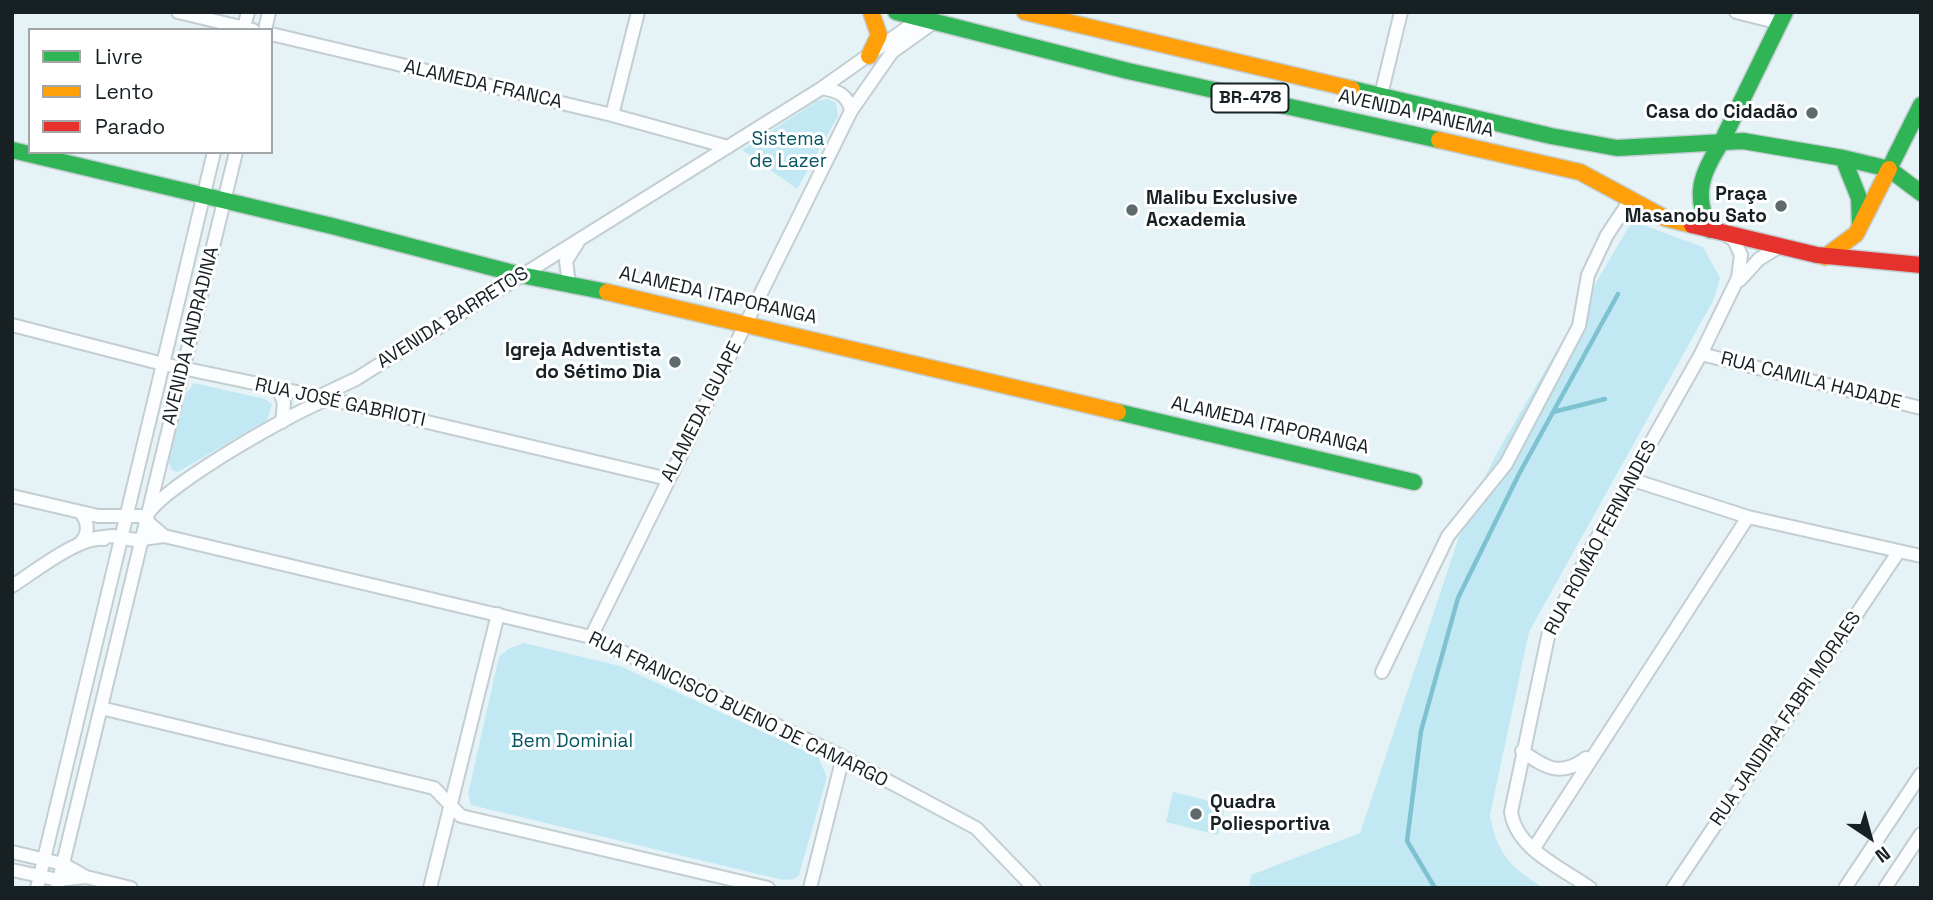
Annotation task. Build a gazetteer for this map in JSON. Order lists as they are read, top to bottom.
{
  "streets": {
    "main road": ["BR-478", "AVENIDA IPANEMA", "ALAMEDA ITAPORANGA"],
    "street": [
      "ALAMEDA FRANCA",
      "AVENIDA BARRETOS",
      "AVENIDA ANDRADINA",
      "RUA CAMILA HADADE",
      "RUA JOSÉ GABRIOTI",
      "ALAMEDA IGUAPE",
      "RUA ROMÃO FERNANDES",
      "RUA FRANCISCO BUENO DE CAMARGO",
      "RUA JANDIRA FABRI MORAES"
    ]
  },
  "crossings": [
    ["ALAMEDA FRANCA", "AVENIDA BARRETOS"],
    ["AVENIDA IPANEMA", "AVENIDA BARRETOS"],
    ["AVENIDA IPANEMA", "ALAMEDA IGUAPE"],
    ["AVENIDA IPANEMA", "RUA ROMÃO FERNANDES"],
    ["ALAMEDA ITAPORANGA", "AVENIDA BARRETOS"],
    ["ALAMEDA ITAPORANGA", "AVENIDA ANDRADINA"],
    ["ALAMEDA ITAPORANGA", "ALAMEDA IGUAPE"],
    ["AVENIDA BARRETOS", "AVENIDA ANDRADINA"],
    ["AVENIDA BARRETOS", "RUA JOSÉ GABRIOTI"],
    ["AVENIDA BARRETOS", "ALAMEDA IGUAPE"],
    ["AVENIDA ANDRADINA", "RUA JOSÉ GABRIOTI"],
    ["AVENIDA ANDRADINA", "RUA FRANCISCO BUENO DE CAMARGO"],
    ["RUA CAMILA HADADE", "RUA ROMÃO FERNANDES"],
    ["RUA JOSÉ GABRIOTI", "ALAMEDA IGUAPE"],
    ["ALAMEDA IGUAPE", "RUA FRANCISCO BUENO DE CAMARGO"]
  ],
  "parks": ["Sistema de Lazer", "Bem Dominial"],
  "places": [
    "Casa do Cidadão",
    "Praça Masanobu Sato",
    "Malibu Exclusive Acxademia",
    "Igreja Adventista do Sétimo Dia",
    "Quadra Poliesportiva"
  ],
  "legend": ["Livre", "Lento", "Parado"],
  "north": "bottom right"
}
